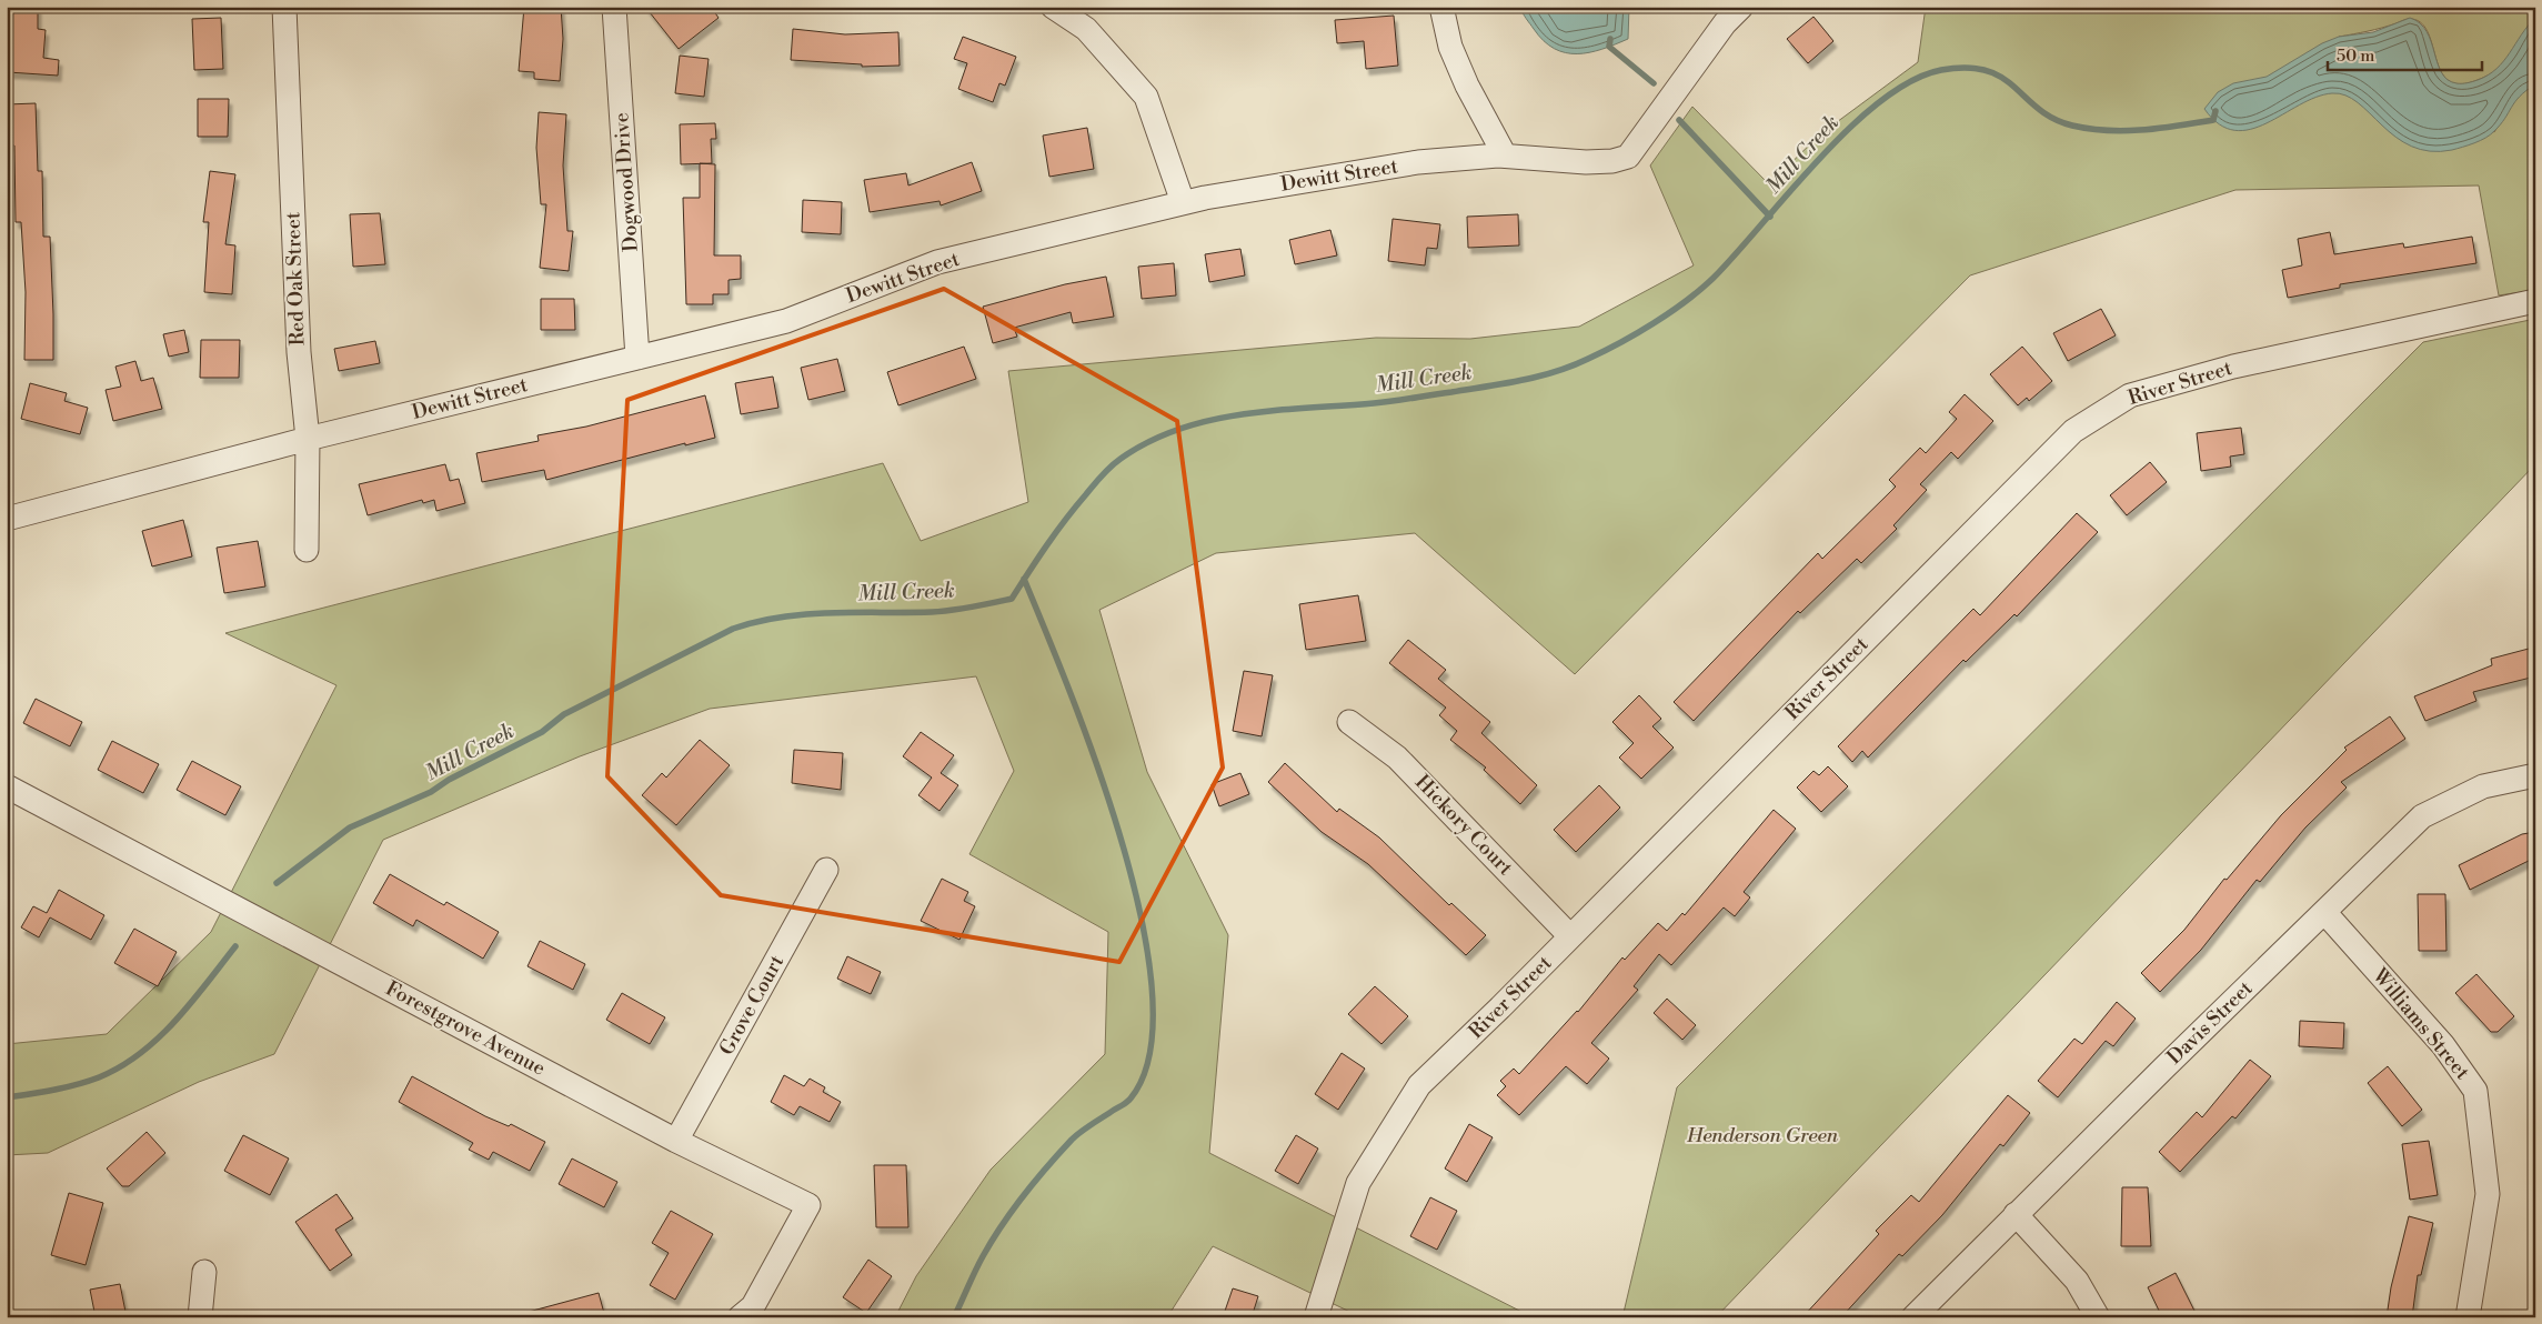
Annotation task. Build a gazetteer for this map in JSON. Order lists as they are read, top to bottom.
{
  "streets": {
    "street": [
      "Dewitt Street",
      "Dogwood Drive",
      "Red Oak Street",
      "River Street",
      "Hickory Court",
      "Grove Court",
      "Davis Street",
      "Williams Street",
      "Forestgrove Avenue"
    ]
  },
  "crossings": [
    ["Dewitt Street", "Dogwood Drive"],
    ["Dewitt Street", "Red Oak Street"],
    ["River Street", "Hickory Court"],
    ["Grove Court", "Forestgrove Avenue"],
    ["Davis Street", "Williams Street"]
  ],
  "water": ["Mill Creek"],
  "parks": ["Henderson Green"],
  "scale_bar": "50 m"
}
